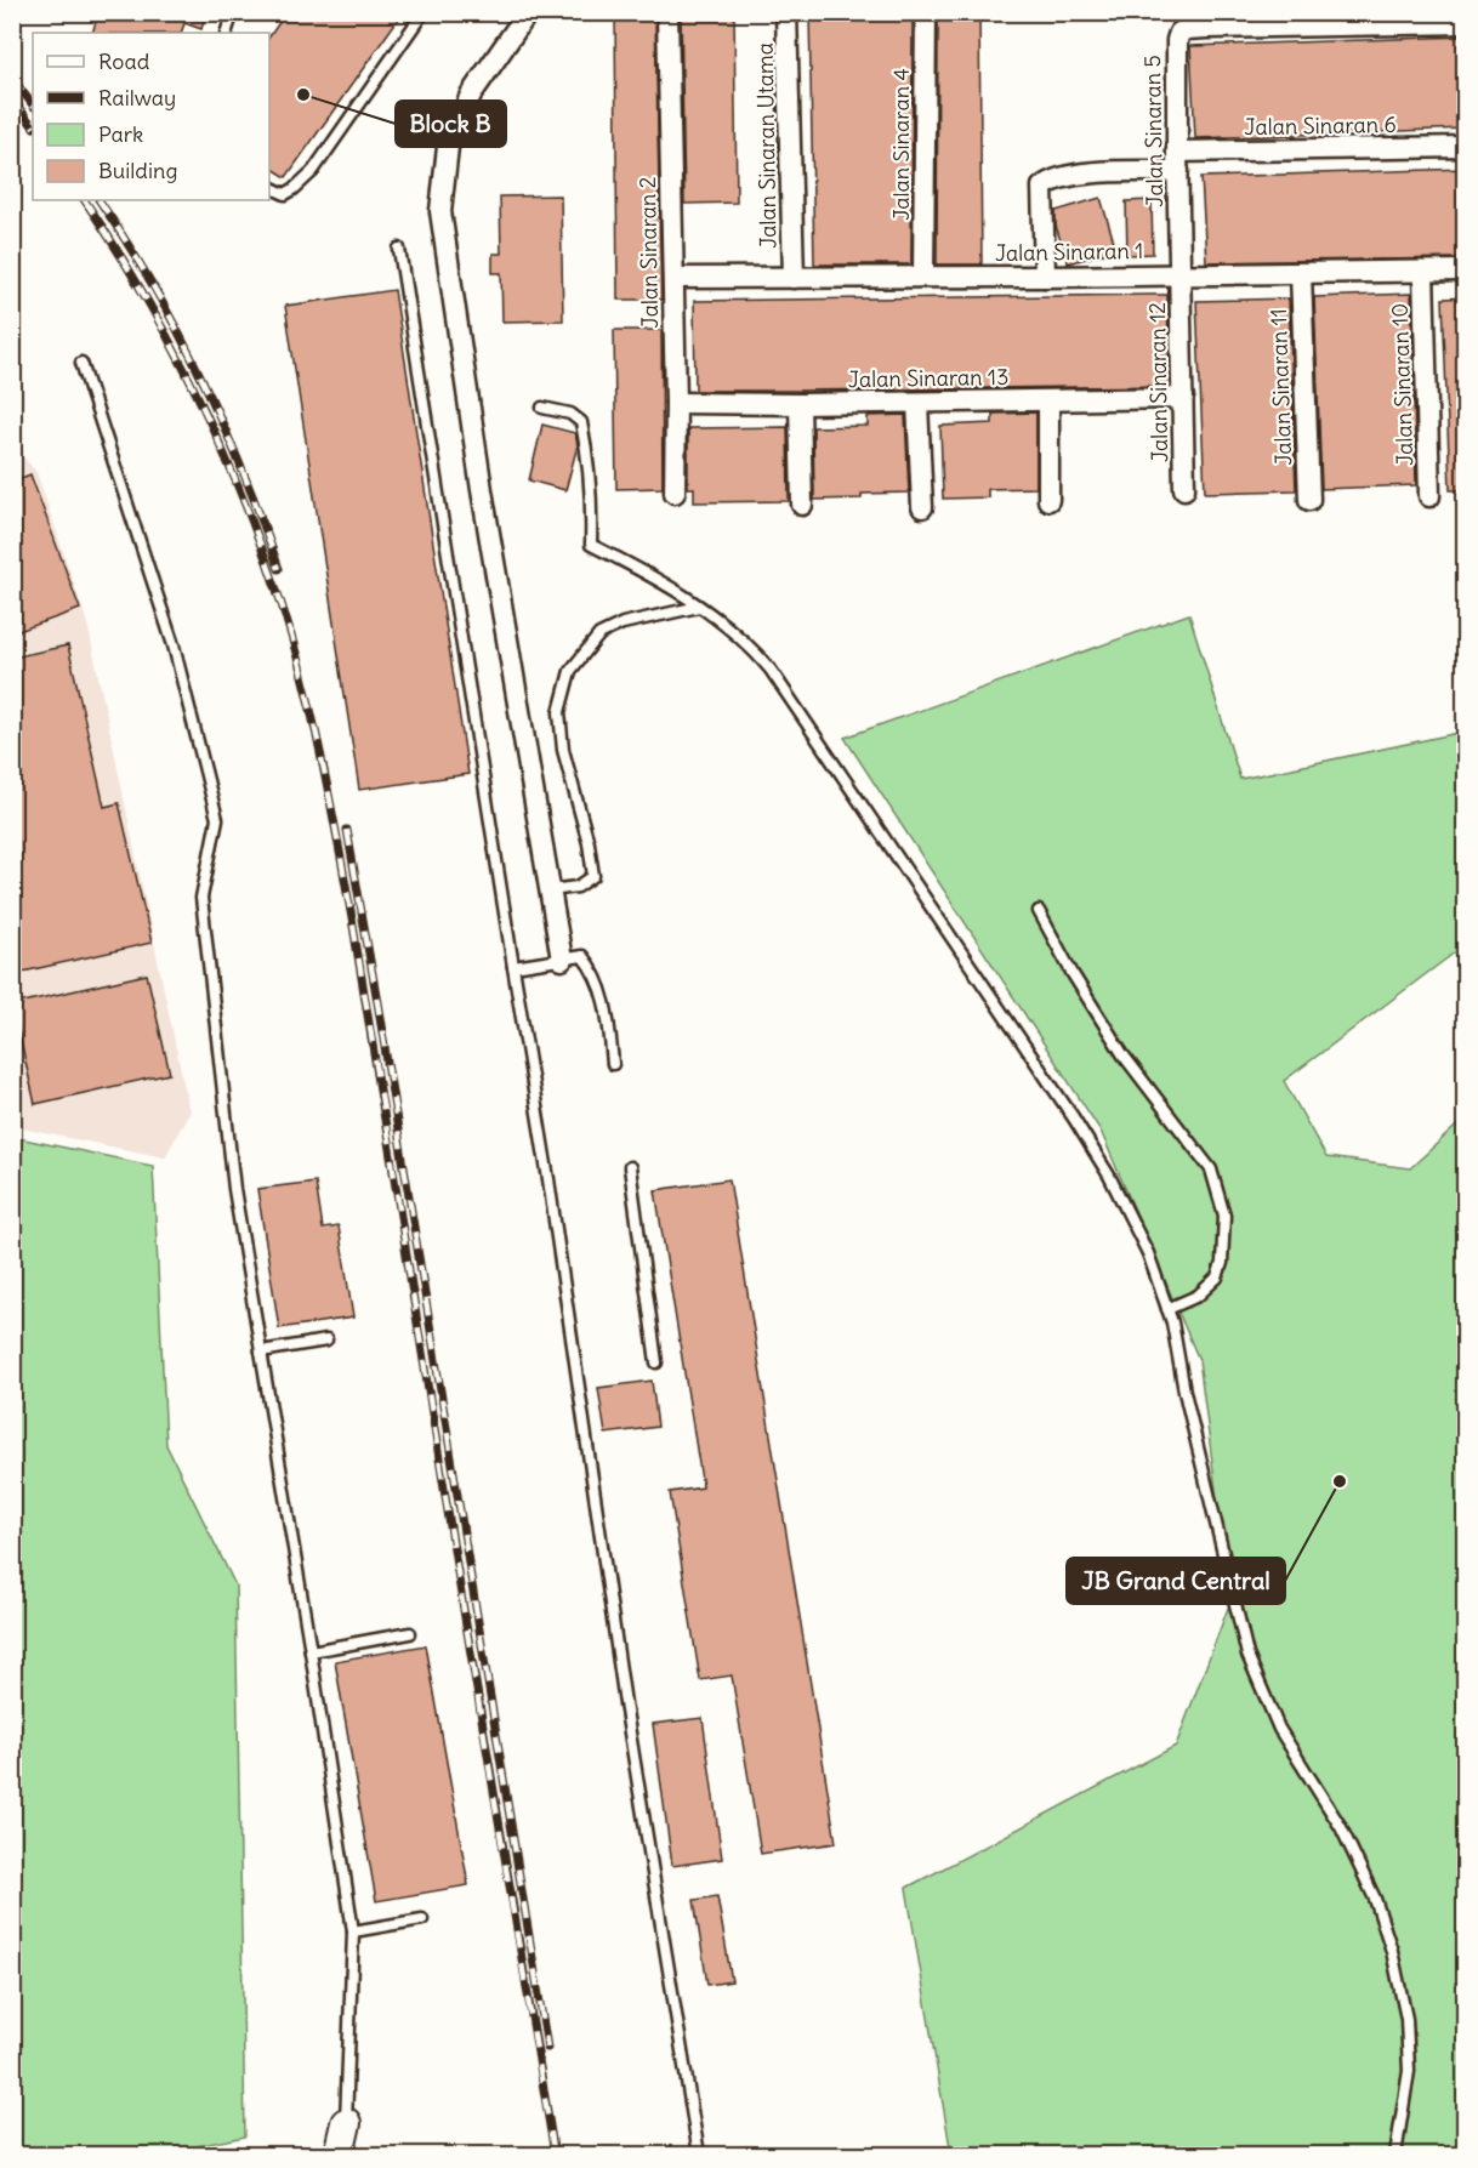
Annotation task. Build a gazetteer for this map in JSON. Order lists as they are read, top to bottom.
{
  "streets": {
    "street": [
      "Jalan Sinaran 6",
      "Jalan Sinaran 5",
      "Jalan Sinaran 4",
      "Jalan Sinaran Utama",
      "Jalan Sinaran 2",
      "Jalan Sinaran 1",
      "Jalan Sinaran 13",
      "Jalan Sinaran 12",
      "Jalan Sinaran 10",
      "Jalan Sinaran 11"
    ]
  },
  "crossings": [
    ["Jalan Sinaran 6", "Jalan Sinaran 5"],
    ["Jalan Sinaran 6", "Jalan Sinaran 1"],
    ["Jalan Sinaran 5", "Jalan Sinaran 1"],
    ["Jalan Sinaran 5", "Jalan Sinaran 12"],
    ["Jalan Sinaran 4", "Jalan Sinaran 1"],
    ["Jalan Sinaran Utama", "Jalan Sinaran 1"],
    ["Jalan Sinaran 2", "Jalan Sinaran 1"],
    ["Jalan Sinaran 2", "Jalan Sinaran 13"],
    ["Jalan Sinaran 1", "Jalan Sinaran 12"],
    ["Jalan Sinaran 1", "Jalan Sinaran 10"],
    ["Jalan Sinaran 1", "Jalan Sinaran 11"],
    ["Jalan Sinaran 13", "Jalan Sinaran 12"]
  ],
  "places": ["Block B", "JB Grand Central"],
  "legend": [
    "Road",
    "Railway",
    "Park",
    "Building"
  ]
}
